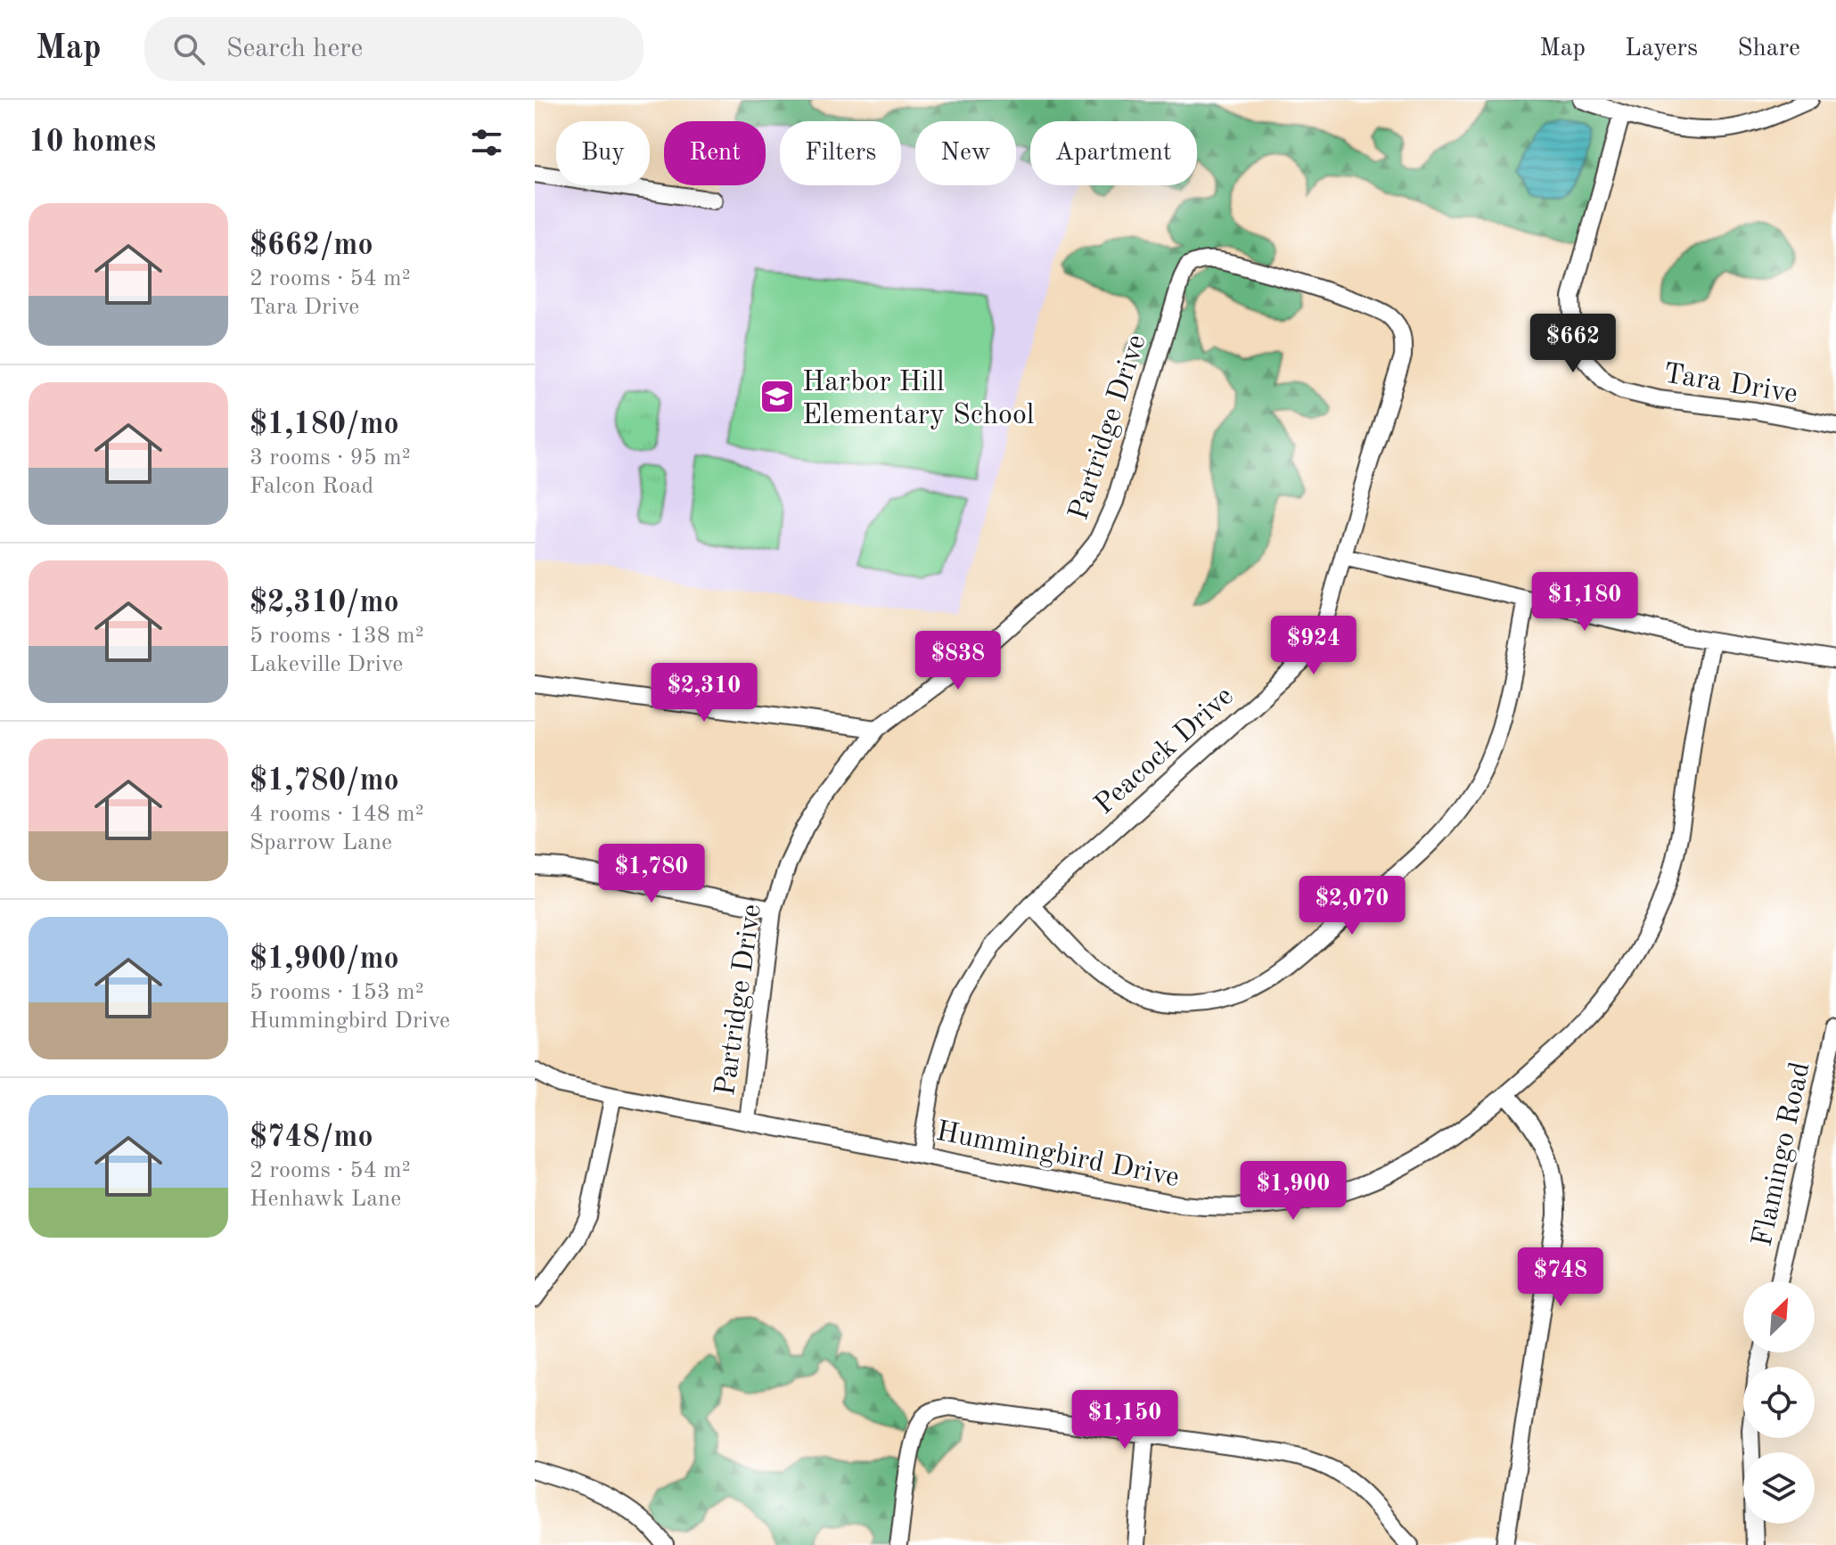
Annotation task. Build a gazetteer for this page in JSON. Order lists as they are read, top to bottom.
{
  "streets": {
    "street": [
      "Tara Drive",
      "Partridge Drive",
      "Peacock Drive",
      "Hummingbird Drive",
      "Flamingo Road"
    ]
  },
  "crossings": [
    ["Partridge Drive", "Peacock Drive"],
    ["Partridge Drive", "Hummingbird Drive"],
    ["Peacock Drive", "Hummingbird Drive"]
  ],
  "places": {
    "school or university": ["Harbor Hill Elementary School"]
  },
  "north": "top right",
  "page": {
    "header": "Map",
    "search": "Search here",
    "nav": ["Map", "Layers", "Share"],
    "heading": "10 homes",
    "chip": [
      "Buy",
      "Rent",
      "Filters",
      "New",
      "Apartment"
    ],
    "list": [
      {
        "name": "$662/mo",
        "note": "2 rooms · 54 m² · Tara Drive"
      },
      {
        "name": "$1,180/mo",
        "note": "3 rooms · 95 m² · Falcon Road"
      },
      {
        "name": "$2,310/mo",
        "note": "5 rooms · 138 m² · Lakeville Drive"
      },
      {
        "name": "$1,780/mo",
        "note": "4 rooms · 148 m² · Sparrow Lane"
      },
      {
        "name": "$1,900/mo",
        "note": "5 rooms · 153 m² · Hummingbird Drive"
      },
      {
        "name": "$748/mo",
        "note": "2 rooms · 54 m² · Henhawk Lane"
      }
    ],
    "price": [
      "$662",
      "$1,180",
      "$924",
      "$838",
      "$2,310",
      "$1,780",
      "$2,070",
      "$1,900",
      "$748",
      "$1,150"
    ]
  }
}
